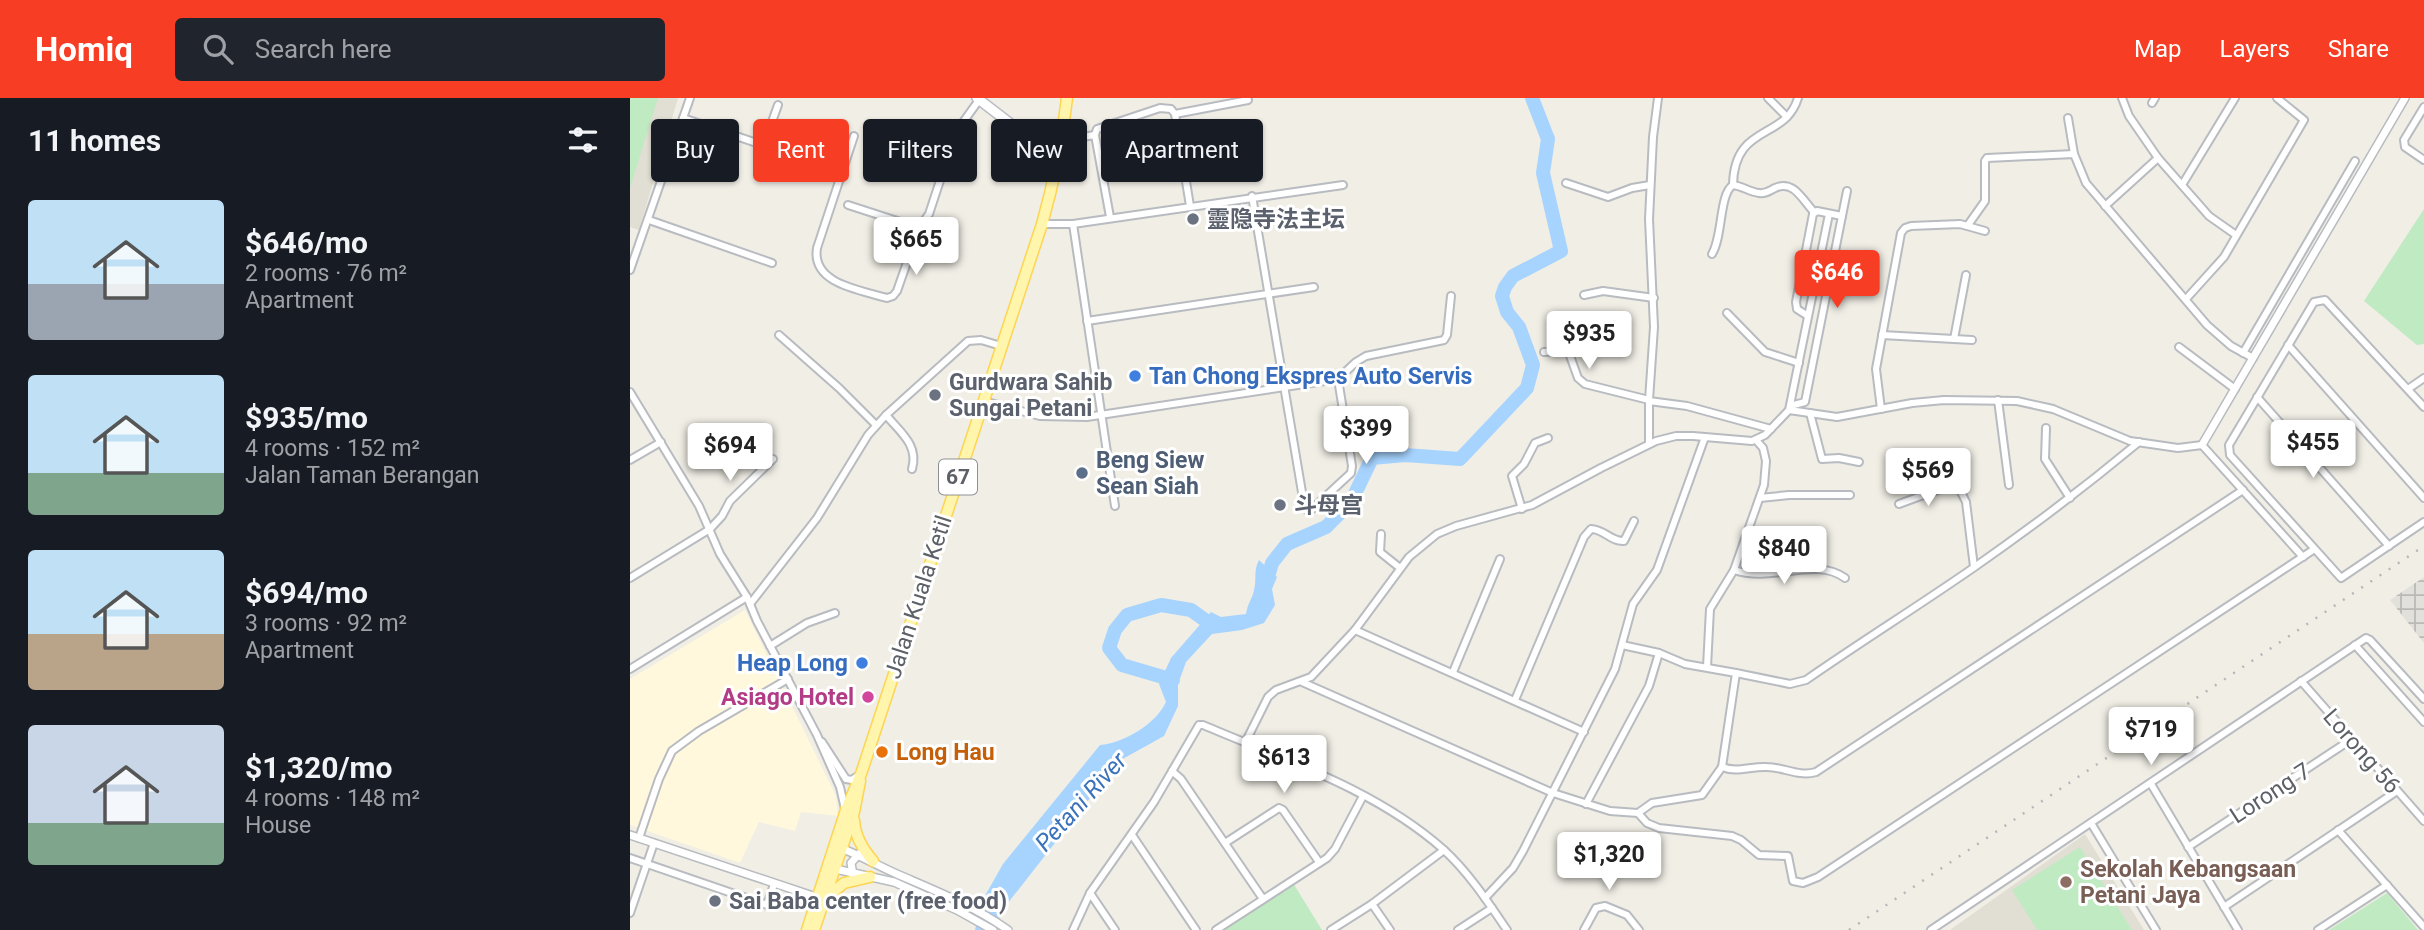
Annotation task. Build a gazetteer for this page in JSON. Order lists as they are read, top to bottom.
{
  "streets": {
    "main road": ["67", "Jalan Kuala Ketil"],
    "street": ["Lorong 56", "Lorong 7"]
  },
  "crossings": [
    ["Lorong 56", "Lorong 7"]
  ],
  "water": ["Petani River"],
  "places": [
    "靈隐寺法主坛",
    "Tan Chong Ekspres Auto Servis",
    "Gurdwara Sahib Sungai Petani",
    "Beng Siew Sean Siah",
    "斗母宫",
    "Heap Long",
    "Asiago Hotel",
    "Long Hau",
    "Sekolah Kebangsaan Petani Jaya",
    "Sai Baba center (free food)"
  ],
  "page": {
    "header": "Homiq",
    "search": "Search here",
    "nav": ["Map", "Layers", "Share"],
    "heading": "11 homes",
    "chip": [
      "Buy",
      "Rent",
      "Filters",
      "New",
      "Apartment"
    ],
    "list": [
      {
        "name": "$646/mo",
        "note": "2 rooms · 76 m² · Apartment"
      },
      {
        "name": "$935/mo",
        "note": "4 rooms · 152 m² · Jalan Taman Berangan"
      },
      {
        "name": "$694/mo",
        "note": "3 rooms · 92 m² · Apartment"
      },
      {
        "name": "$1,320/mo",
        "note": "4 rooms · 148 m² · House"
      }
    ],
    "price": [
      "$665",
      "$646",
      "$935",
      "$399",
      "$455",
      "$694",
      "$569",
      "$840",
      "$719",
      "$613",
      "$1,320"
    ]
  }
}
